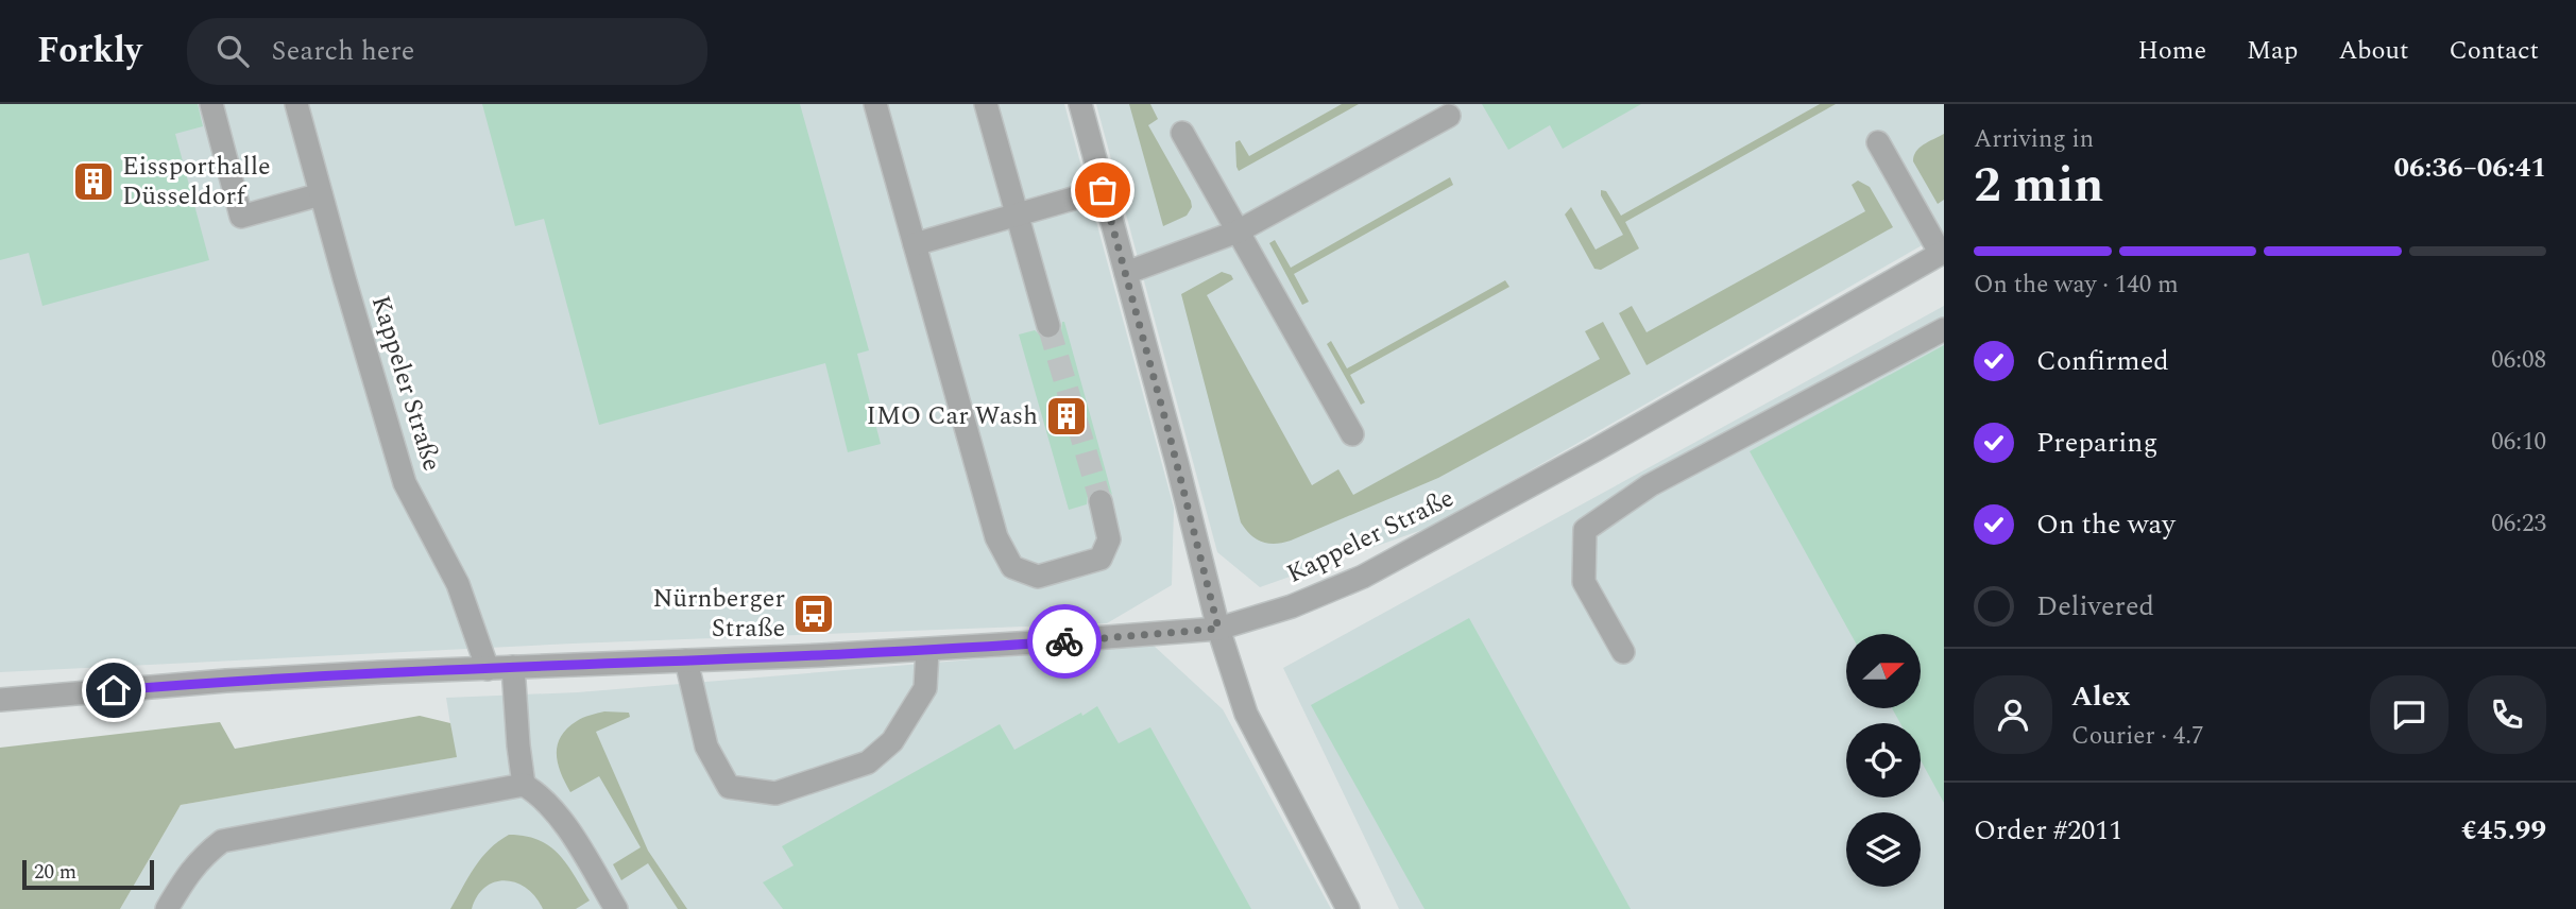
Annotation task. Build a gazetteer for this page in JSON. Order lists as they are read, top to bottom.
{
  "streets": {
    "street": ["Kappeler Straße"]
  },
  "places": {
    "building": ["Eissporthalle Düsseldorf", "IMO Car Wash"],
    "bus stop": ["Nürnberger Straße"]
  },
  "scale_bar": "20 m",
  "north": "right",
  "page": {
    "header": "Forkly",
    "search": "Search here",
    "nav": [
      "Home",
      "Map",
      "About",
      "Contact"
    ],
    "heading": ["2 min", "Arriving in", "06:36–06:41"],
    "panel": [
      "Alex",
      "Courier · 4.7",
      "Order #2011",
      "€45.99"
    ],
    "bar": "On the way · 140 m",
    "list": [
      ["Confirmed", "06:08"],
      ["Preparing", "06:10"],
      ["On the way", "06:23"],
      "Delivered"
    ],
    "scale": "20 m"
  }
}
